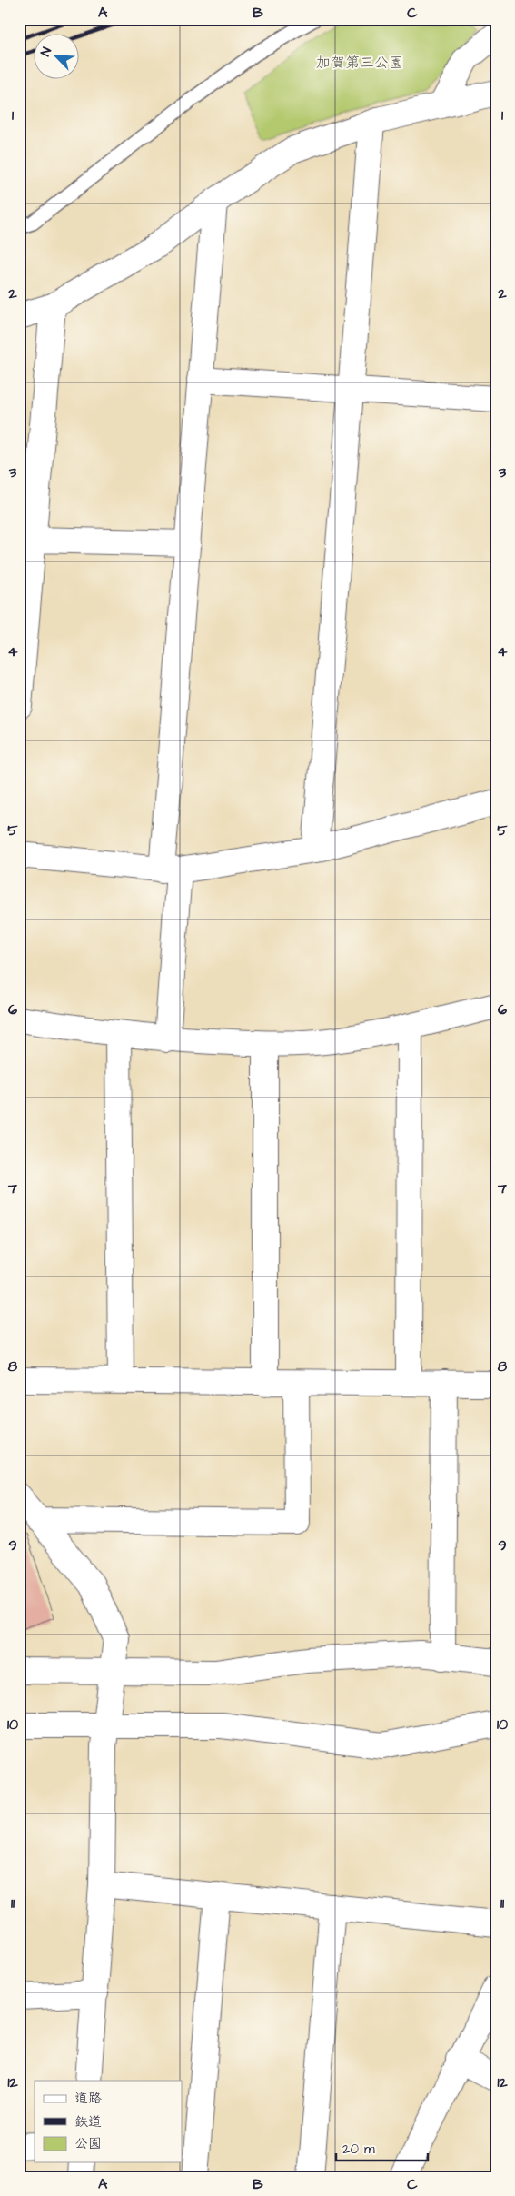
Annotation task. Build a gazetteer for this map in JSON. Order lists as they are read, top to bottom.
{
  "parks": ["加賀第三公園"],
  "legend": ["道路", "鉄道", "公園"],
  "scale_bar": "20 m",
  "north": "top left",
  "grid": {
    "columns": ["A", "B", "C"],
    "rows": [
      "1",
      "2",
      "3",
      "4",
      "5",
      "6",
      "7",
      "8",
      "9",
      "10",
      "11",
      "12"
    ]
  }
}
